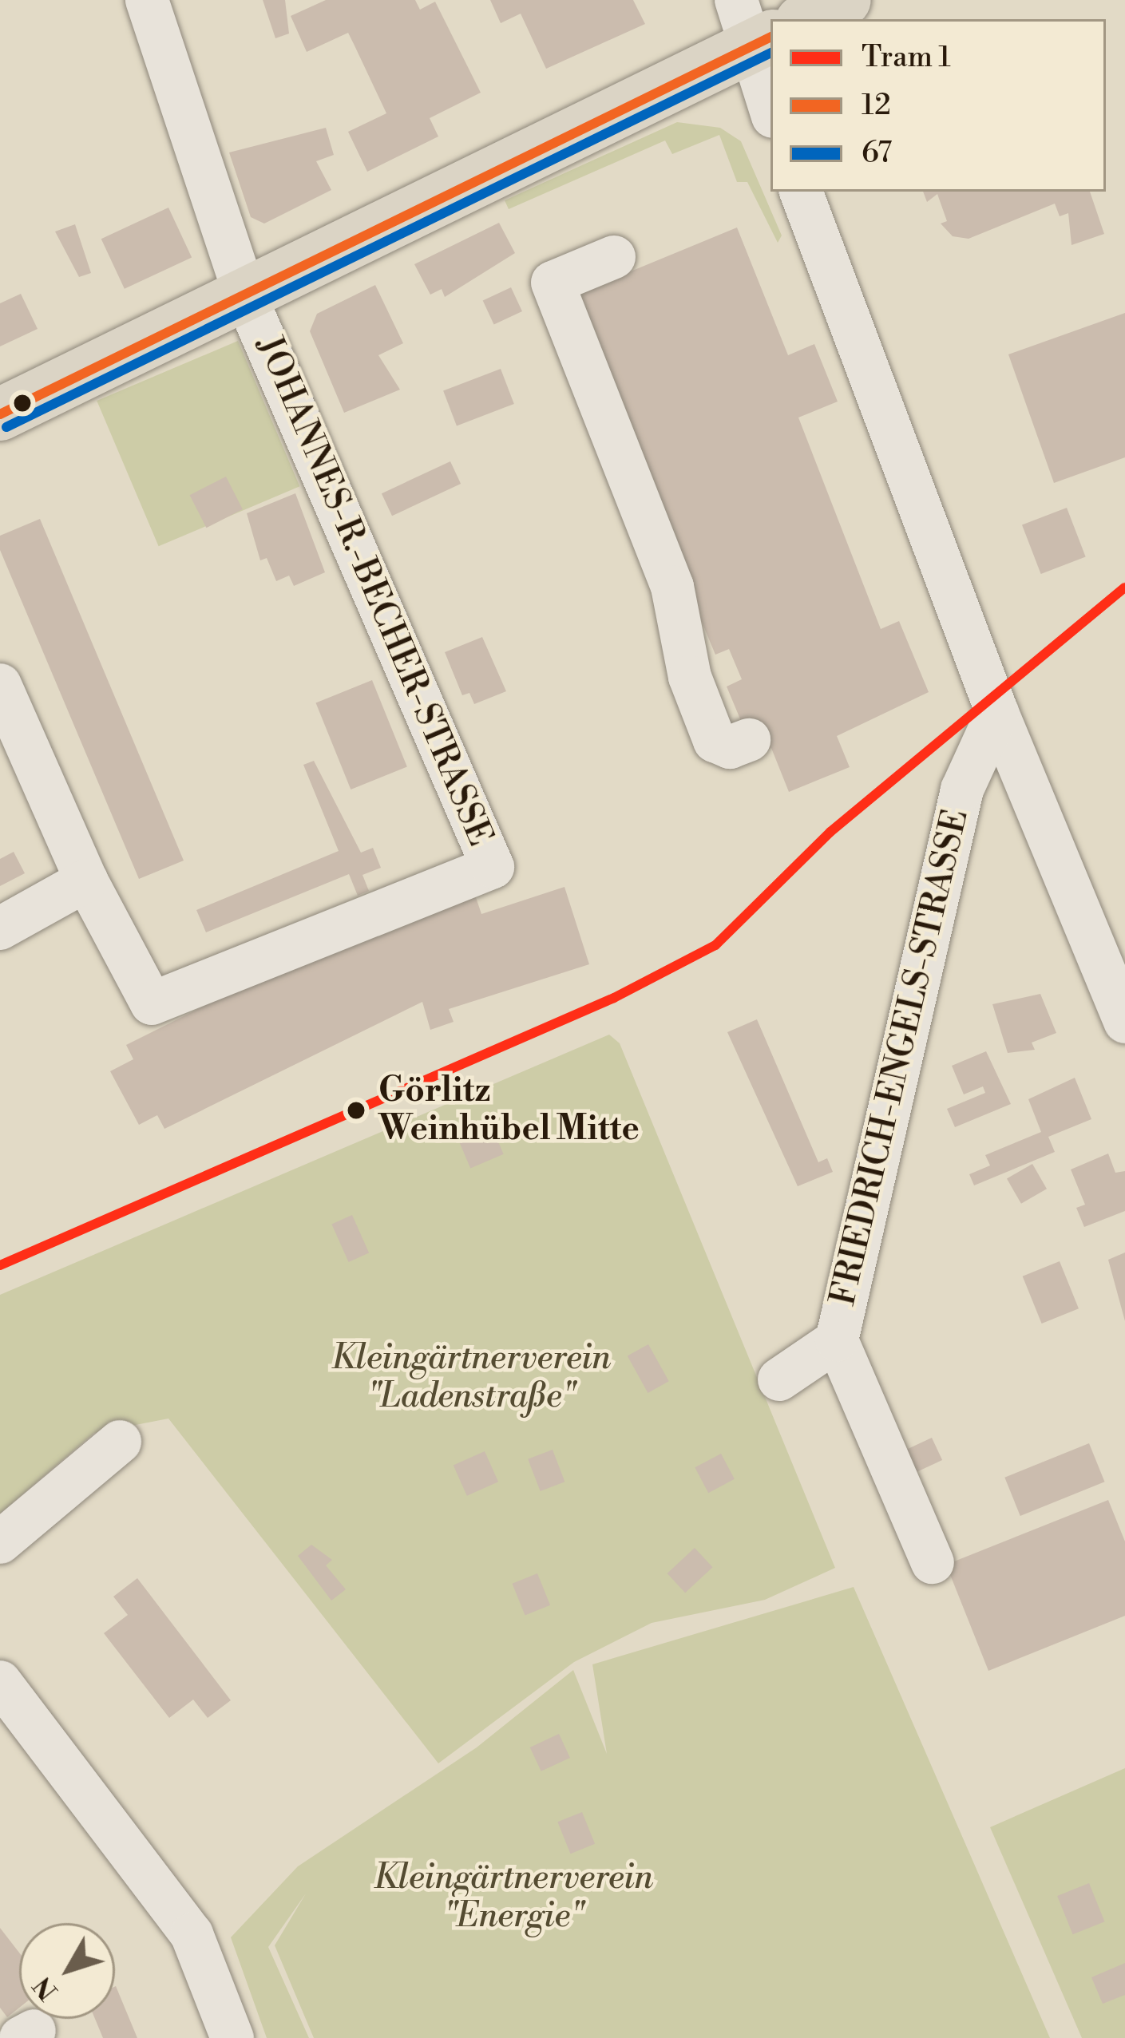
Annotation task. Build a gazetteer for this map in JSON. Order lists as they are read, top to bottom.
{
  "streets": {
    "street": ["JOHANNES-R.-BECHER-STRASSE", "FRIEDRICH-ENGELS-STRASSE"]
  },
  "parks": ["Kleingärtnerverein \"Ladenstraße\"", "Kleingärtnerverein \"Energie\""],
  "places": ["Görlitz Weinhübel Mitte"],
  "lines": ["transit line 12", "transit line 67", "tram line 1"],
  "legend": ["Tram 1", "12", "67"],
  "north": "bottom left"
}
